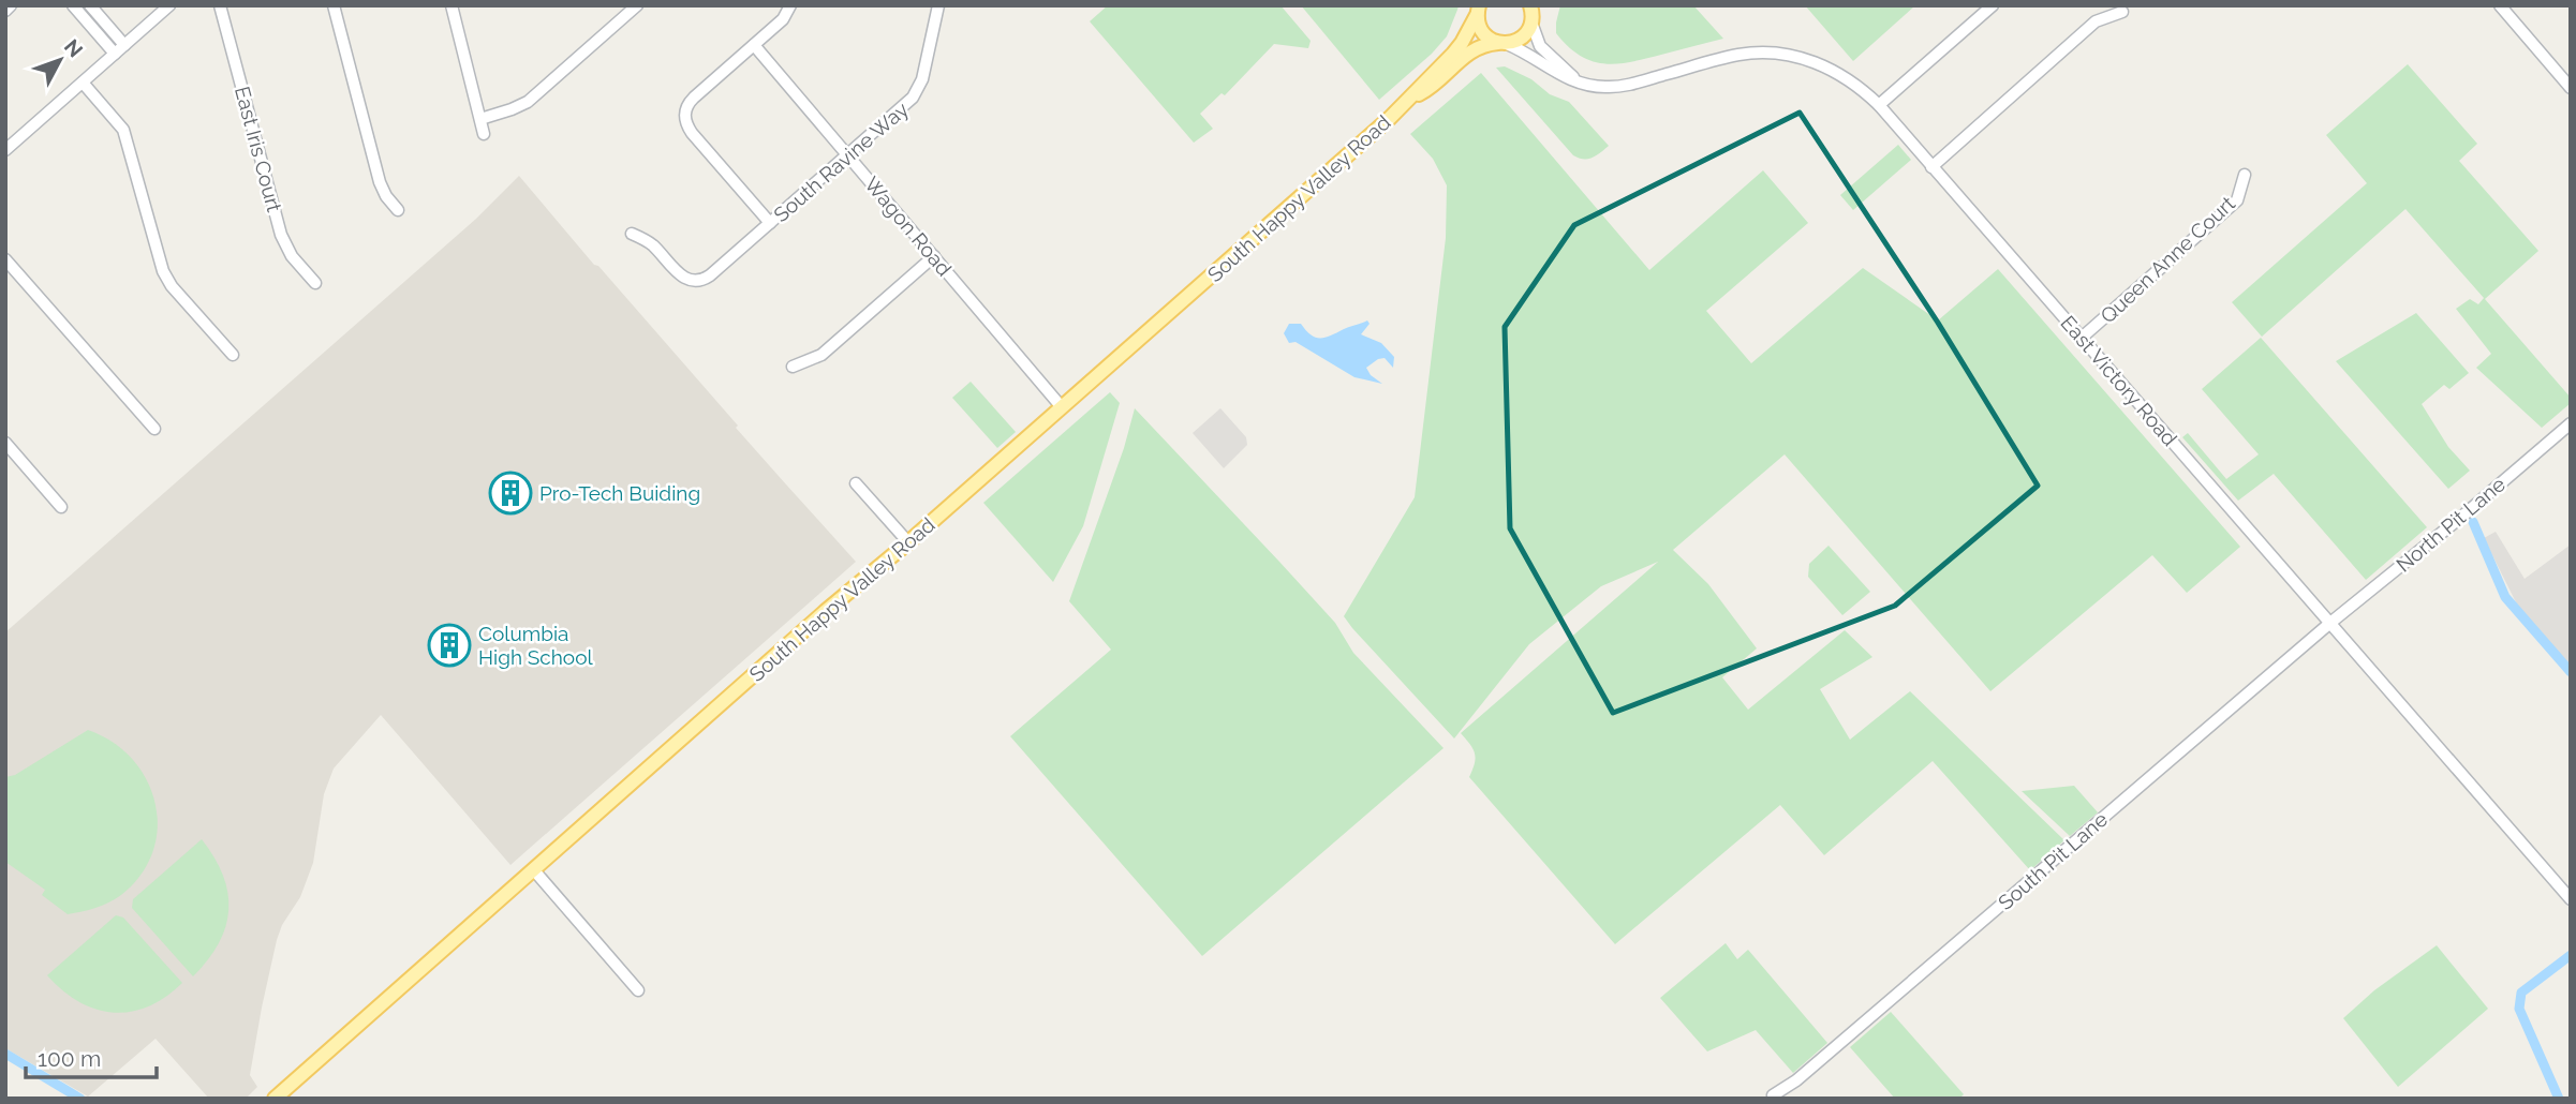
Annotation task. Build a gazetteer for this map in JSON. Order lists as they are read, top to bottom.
{
  "streets": {
    "main road": ["South Happy Valley Road"],
    "street": [
      "East Iris Court",
      "South Ravine Way",
      "Wagon Road",
      "Queen Anne Court",
      "East Victory Road",
      "North Pit Lane",
      "South Pit Lane"
    ]
  },
  "crossings": [
    ["South Ravine Way", "Wagon Road"],
    ["South Happy Valley Road", "Wagon Road"],
    ["Queen Anne Court", "East Victory Road"],
    ["East Victory Road", "North Pit Lane"],
    ["East Victory Road", "South Pit Lane"],
    ["North Pit Lane", "South Pit Lane"]
  ],
  "places": {
    "building": ["Pro-Tech Buiding", "Columbia High School"]
  },
  "scale_bar": "100 m",
  "north": "top right"
}
